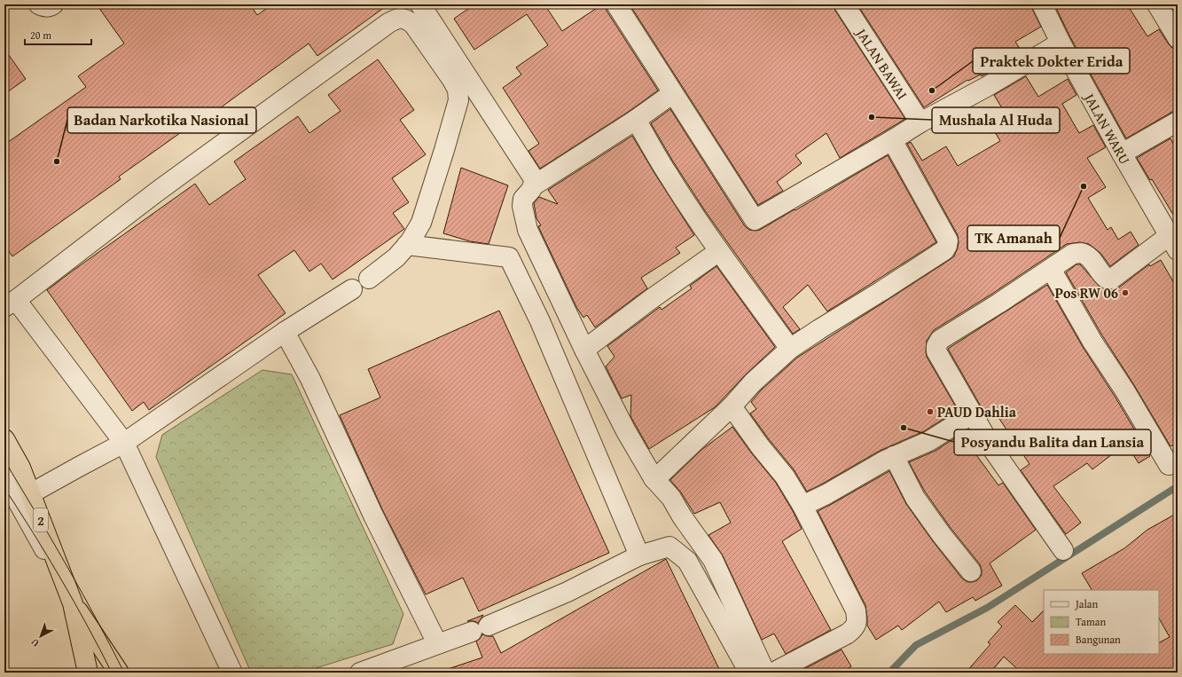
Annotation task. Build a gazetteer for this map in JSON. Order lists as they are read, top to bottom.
{
  "streets": {
    "highway": ["2"],
    "street": ["JALAN BAWAI", "JALAN WARU"]
  },
  "places": [
    "Praktek Dokter Erida",
    "Mushala Al Huda",
    "Badan Narkotika Nasional",
    "TK Amanah",
    "Pos RW 06",
    "PAUD Dahlia",
    "Posyandu Balita dan Lansia"
  ],
  "legend": ["Jalan", "Taman", "Bangunan"],
  "scale_bar": "20 m",
  "north": "bottom left"
}
